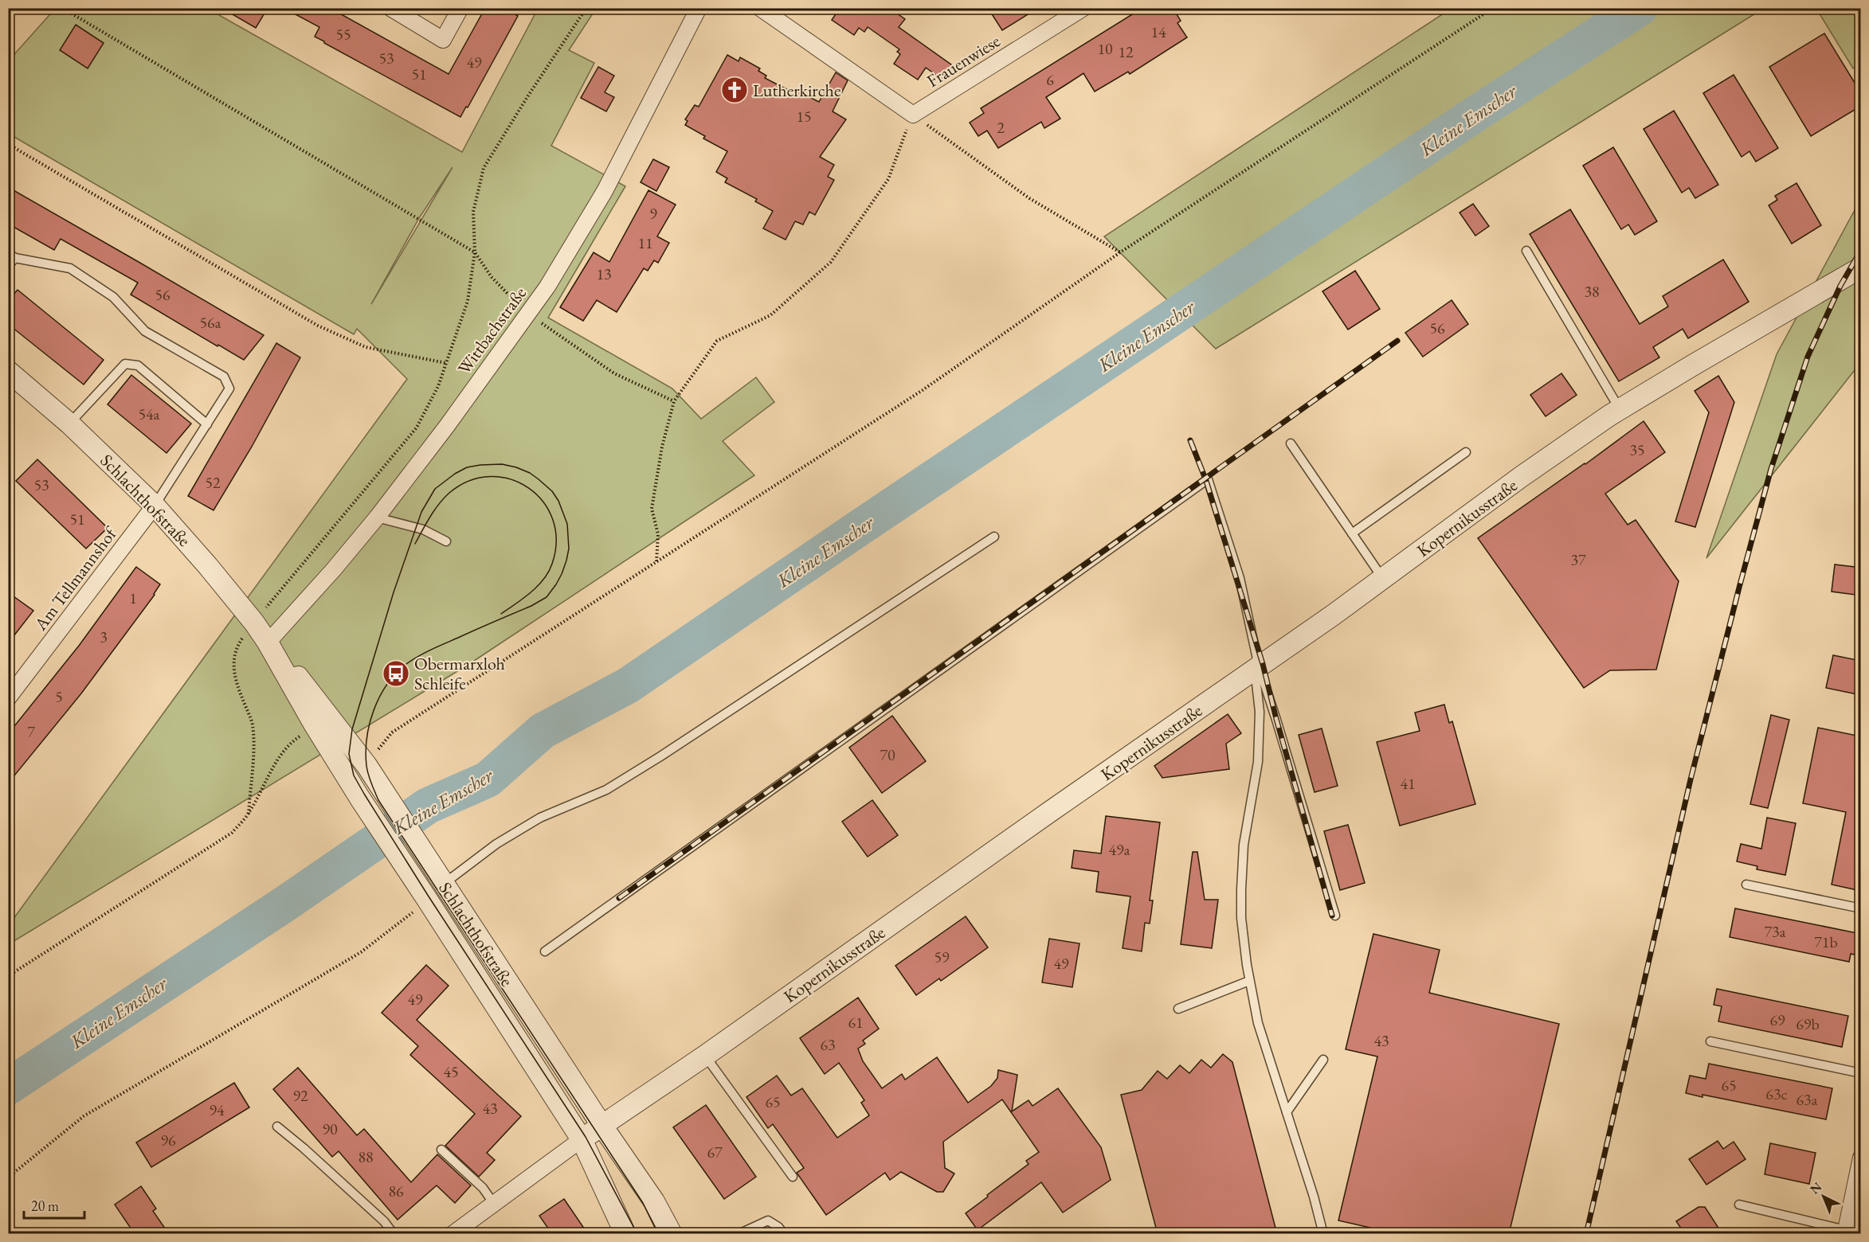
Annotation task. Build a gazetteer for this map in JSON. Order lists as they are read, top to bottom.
{
  "streets": {
    "street": [
      "Frauenwiese",
      "Wittbachstraße",
      "Schlachthofstraße",
      "Kopernikusstraße",
      "Am Tellmannshof"
    ]
  },
  "crossings": [
    ["Wittbachstraße", "Schlachthofstraße"],
    ["Schlachthofstraße", "Kopernikusstraße"],
    ["Schlachthofstraße", "Am Tellmannshof"]
  ],
  "water": ["Kleine Emscher"],
  "places": {
    "church": ["Lutherkirche"],
    "bus stop": ["Obermarxloh Schleife"]
  },
  "house_numbers": [
    "14",
    "55",
    "10",
    "12",
    "53",
    "49",
    "51",
    "6",
    "15",
    "2",
    "9",
    "11",
    "13",
    "38",
    "56",
    "56a",
    "56",
    "54a",
    "35",
    "52",
    "53",
    "51",
    "37",
    "1",
    "3",
    "5",
    "7",
    "70",
    "41",
    "49a",
    "73a",
    "71b",
    "59",
    "49",
    "49",
    "69",
    "61",
    "69b",
    "43",
    "63",
    "45",
    "65",
    "63c",
    "92",
    "63a",
    "65",
    "43",
    "94",
    "90",
    "96",
    "67",
    "88",
    "86"
  ],
  "scale_bar": "20 m",
  "north": "top left"
}
